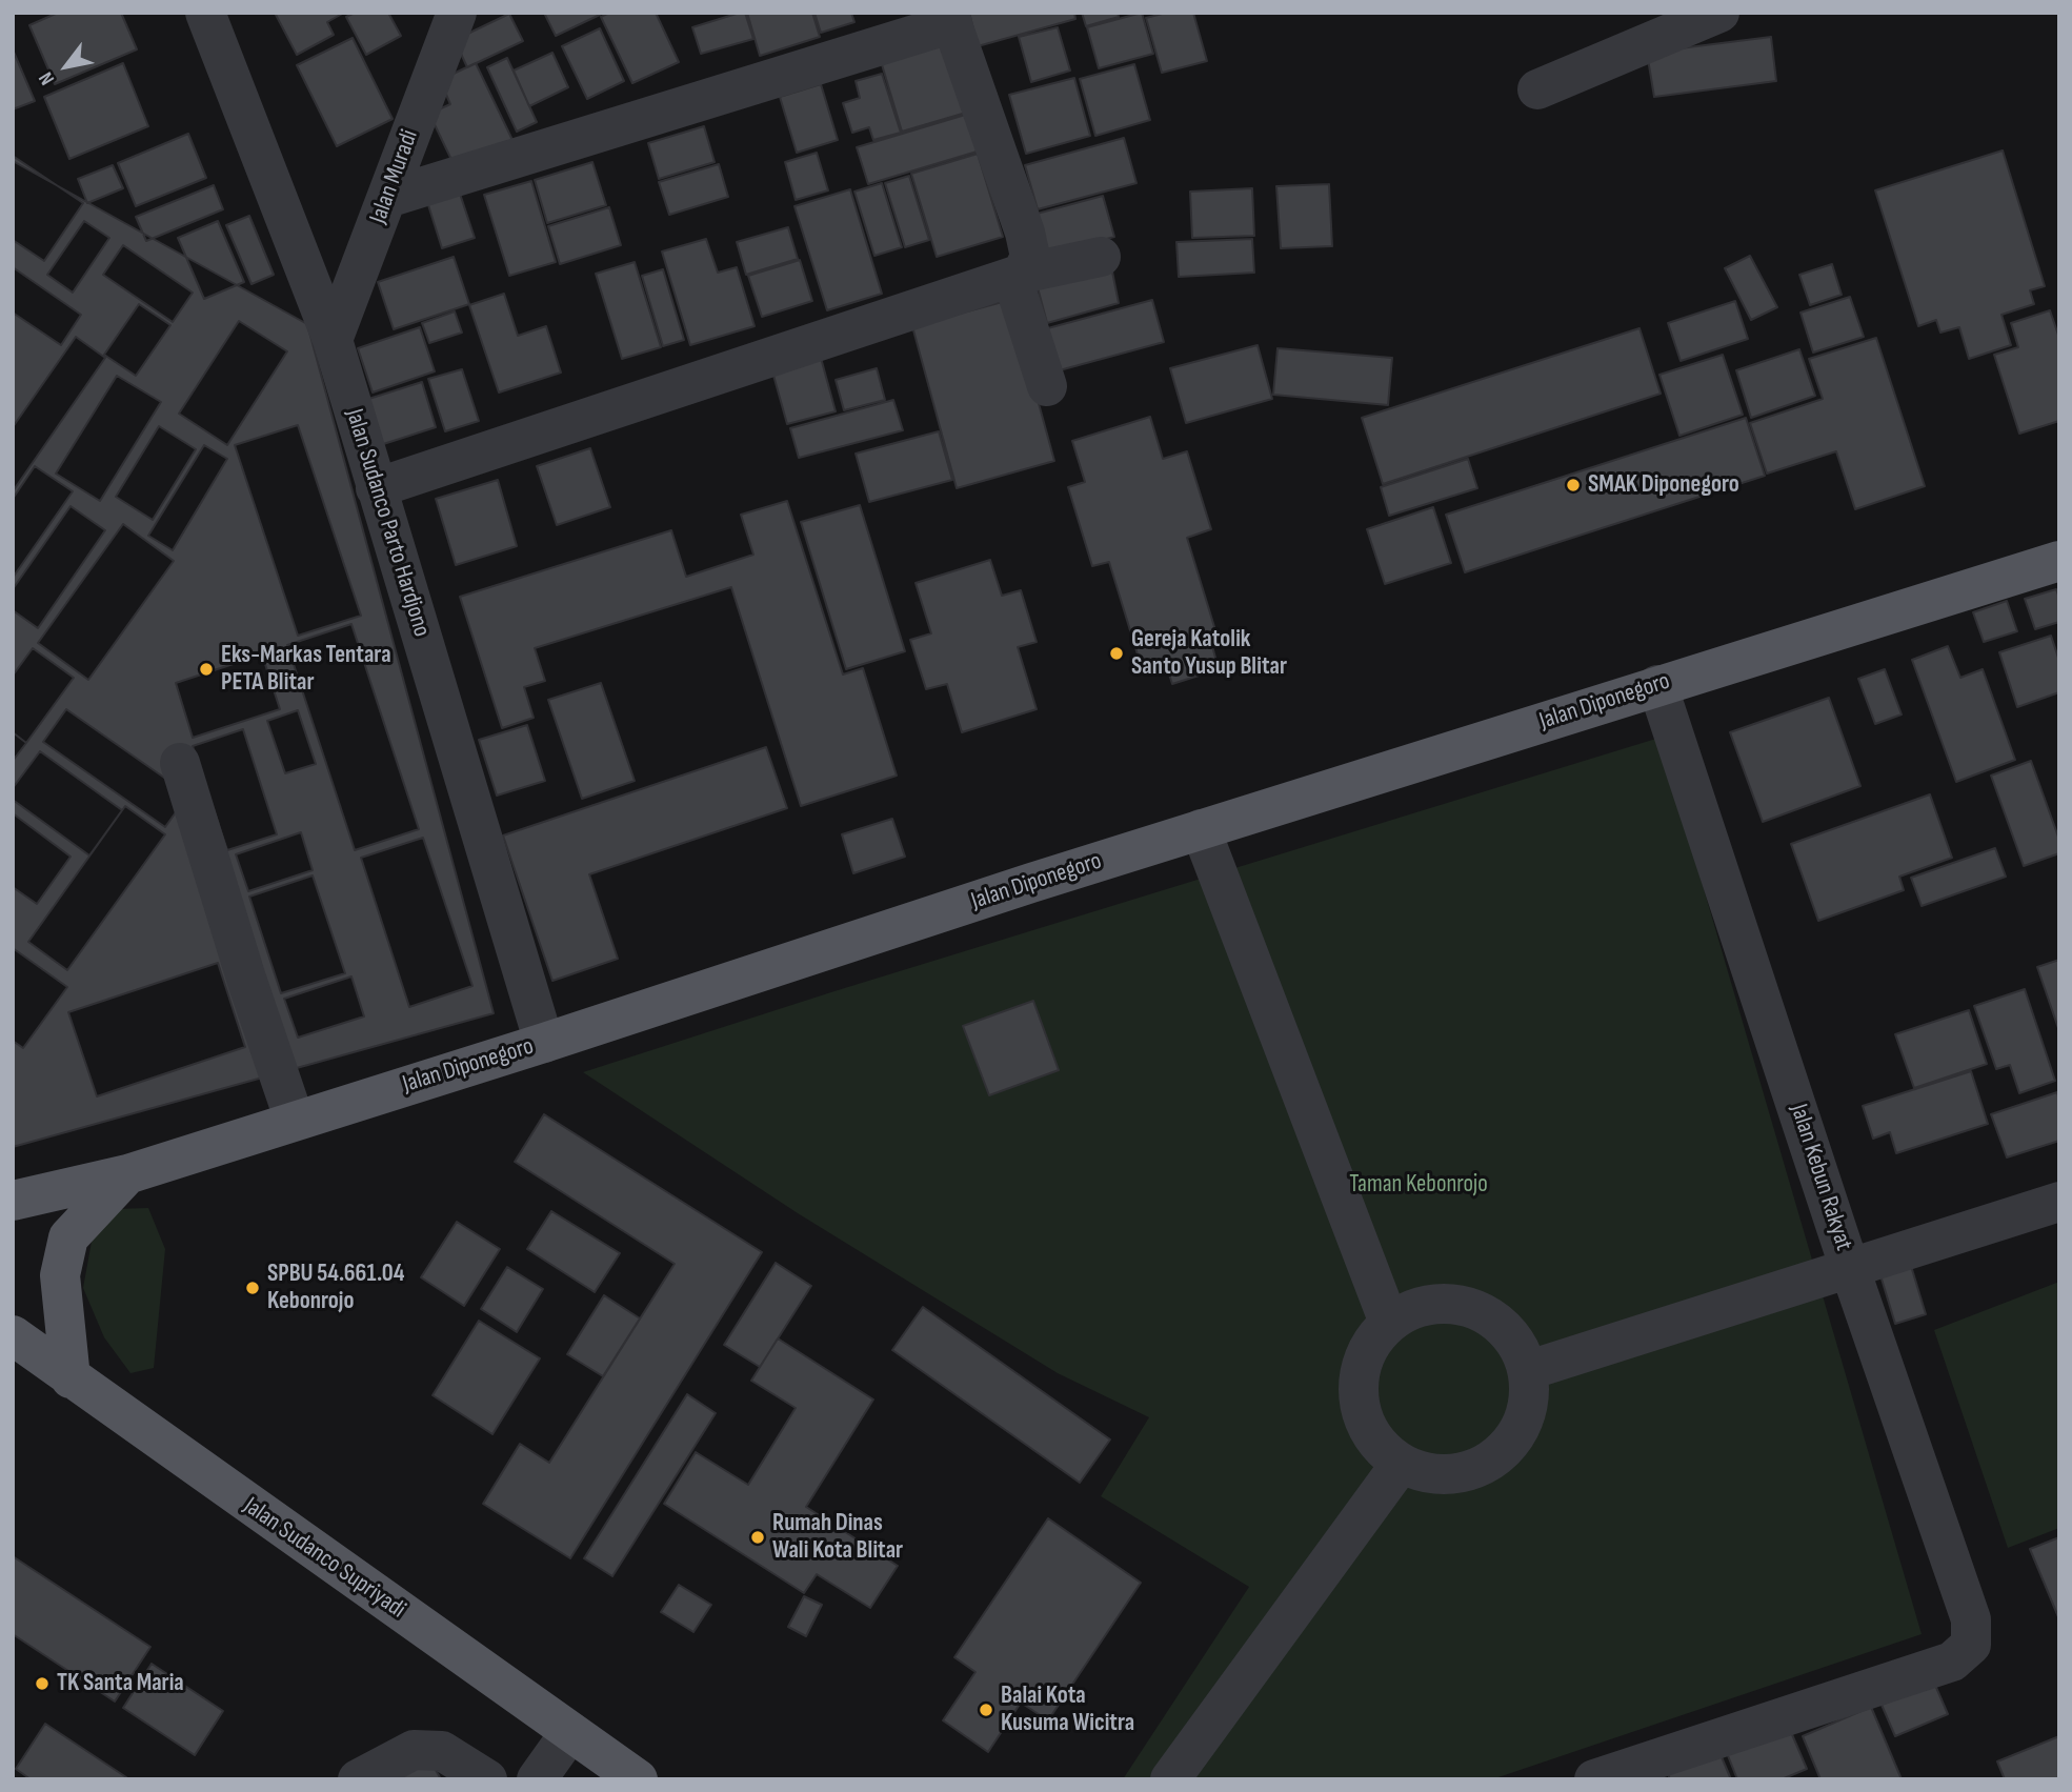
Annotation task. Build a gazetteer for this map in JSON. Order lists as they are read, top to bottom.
{
  "streets": {
    "main road": ["Jalan Diponegoro", "Jalan Sudanco Supriyadi"],
    "street": ["Jalan Muradi", "Jalan Sudanco Parto Hardjono", "Jalan Kebun Rakyat"]
  },
  "crossings": [
    ["Jalan Muradi", "Jalan Sudanco Parto Hardjono"],
    ["Jalan Sudanco Parto Hardjono", "Jalan Diponegoro"],
    ["Jalan Diponegoro", "Jalan Kebun Rakyat"]
  ],
  "parks": ["Taman Kebonrojo"],
  "places": [
    "SMAK Diponegoro",
    "Gereja Katolik Santo Yusup Blitar",
    "Eks-Markas Tentara PETA Blitar",
    "SPBU 54.661.04 Kebonrojo",
    "Rumah Dinas Wali Kota Blitar",
    "TK Santa Maria",
    "Balai Kota Kusuma Wicitra"
  ],
  "north": "bottom left"
}
